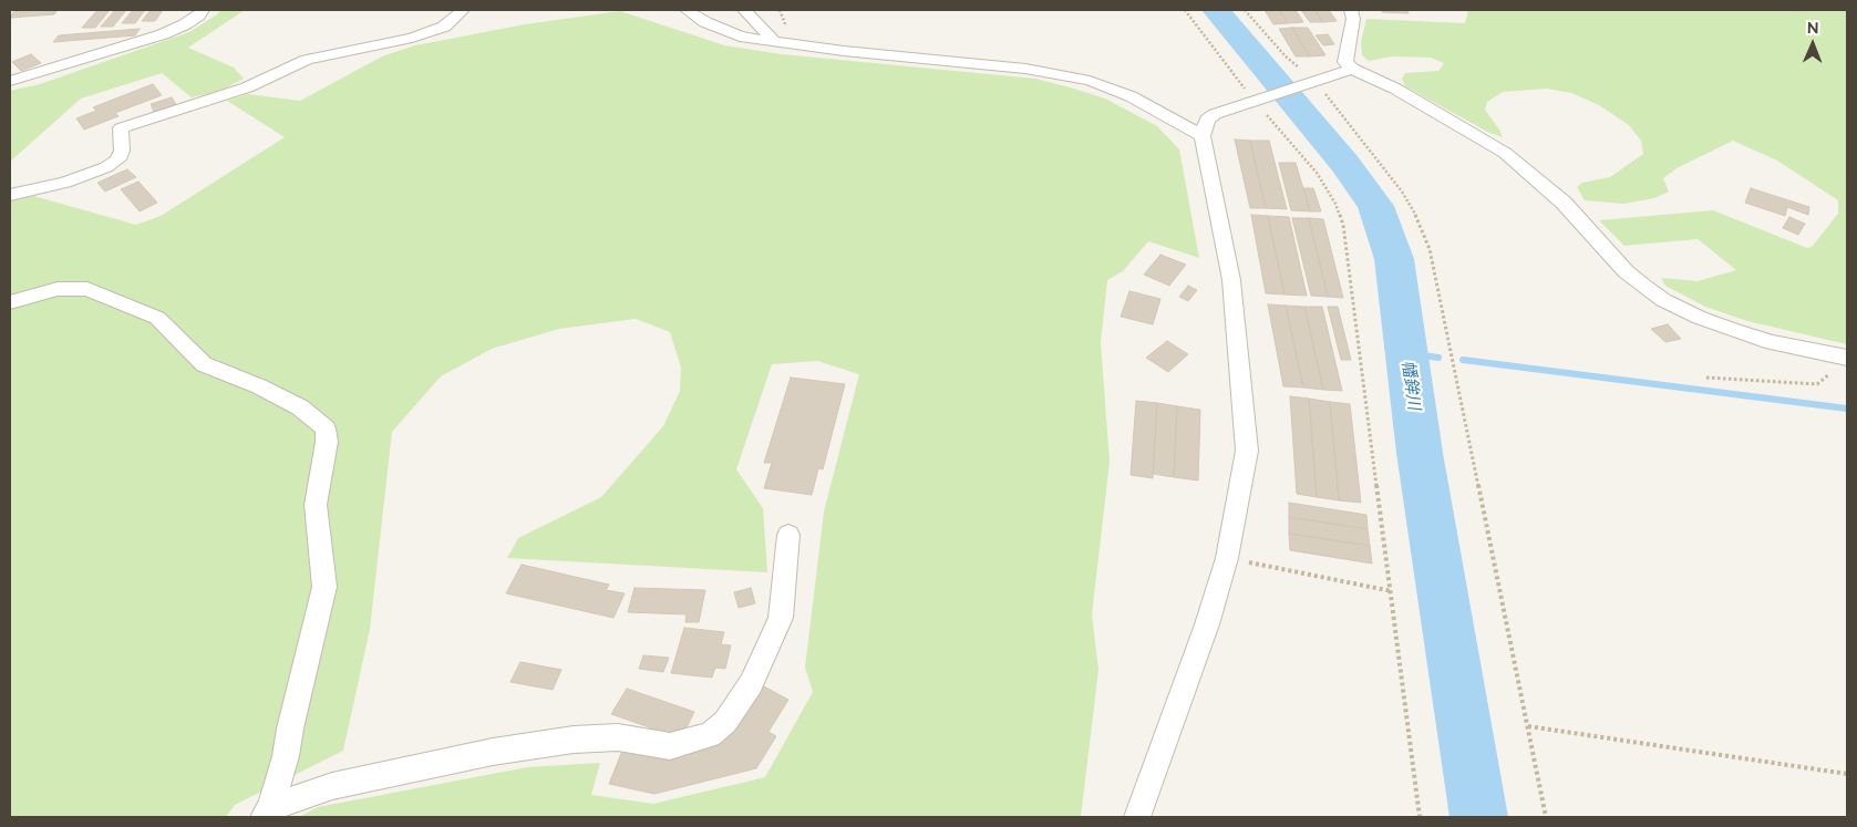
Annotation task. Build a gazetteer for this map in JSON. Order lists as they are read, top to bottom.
{
  "water": ["幡鉾川"],
  "north": "top"
}
